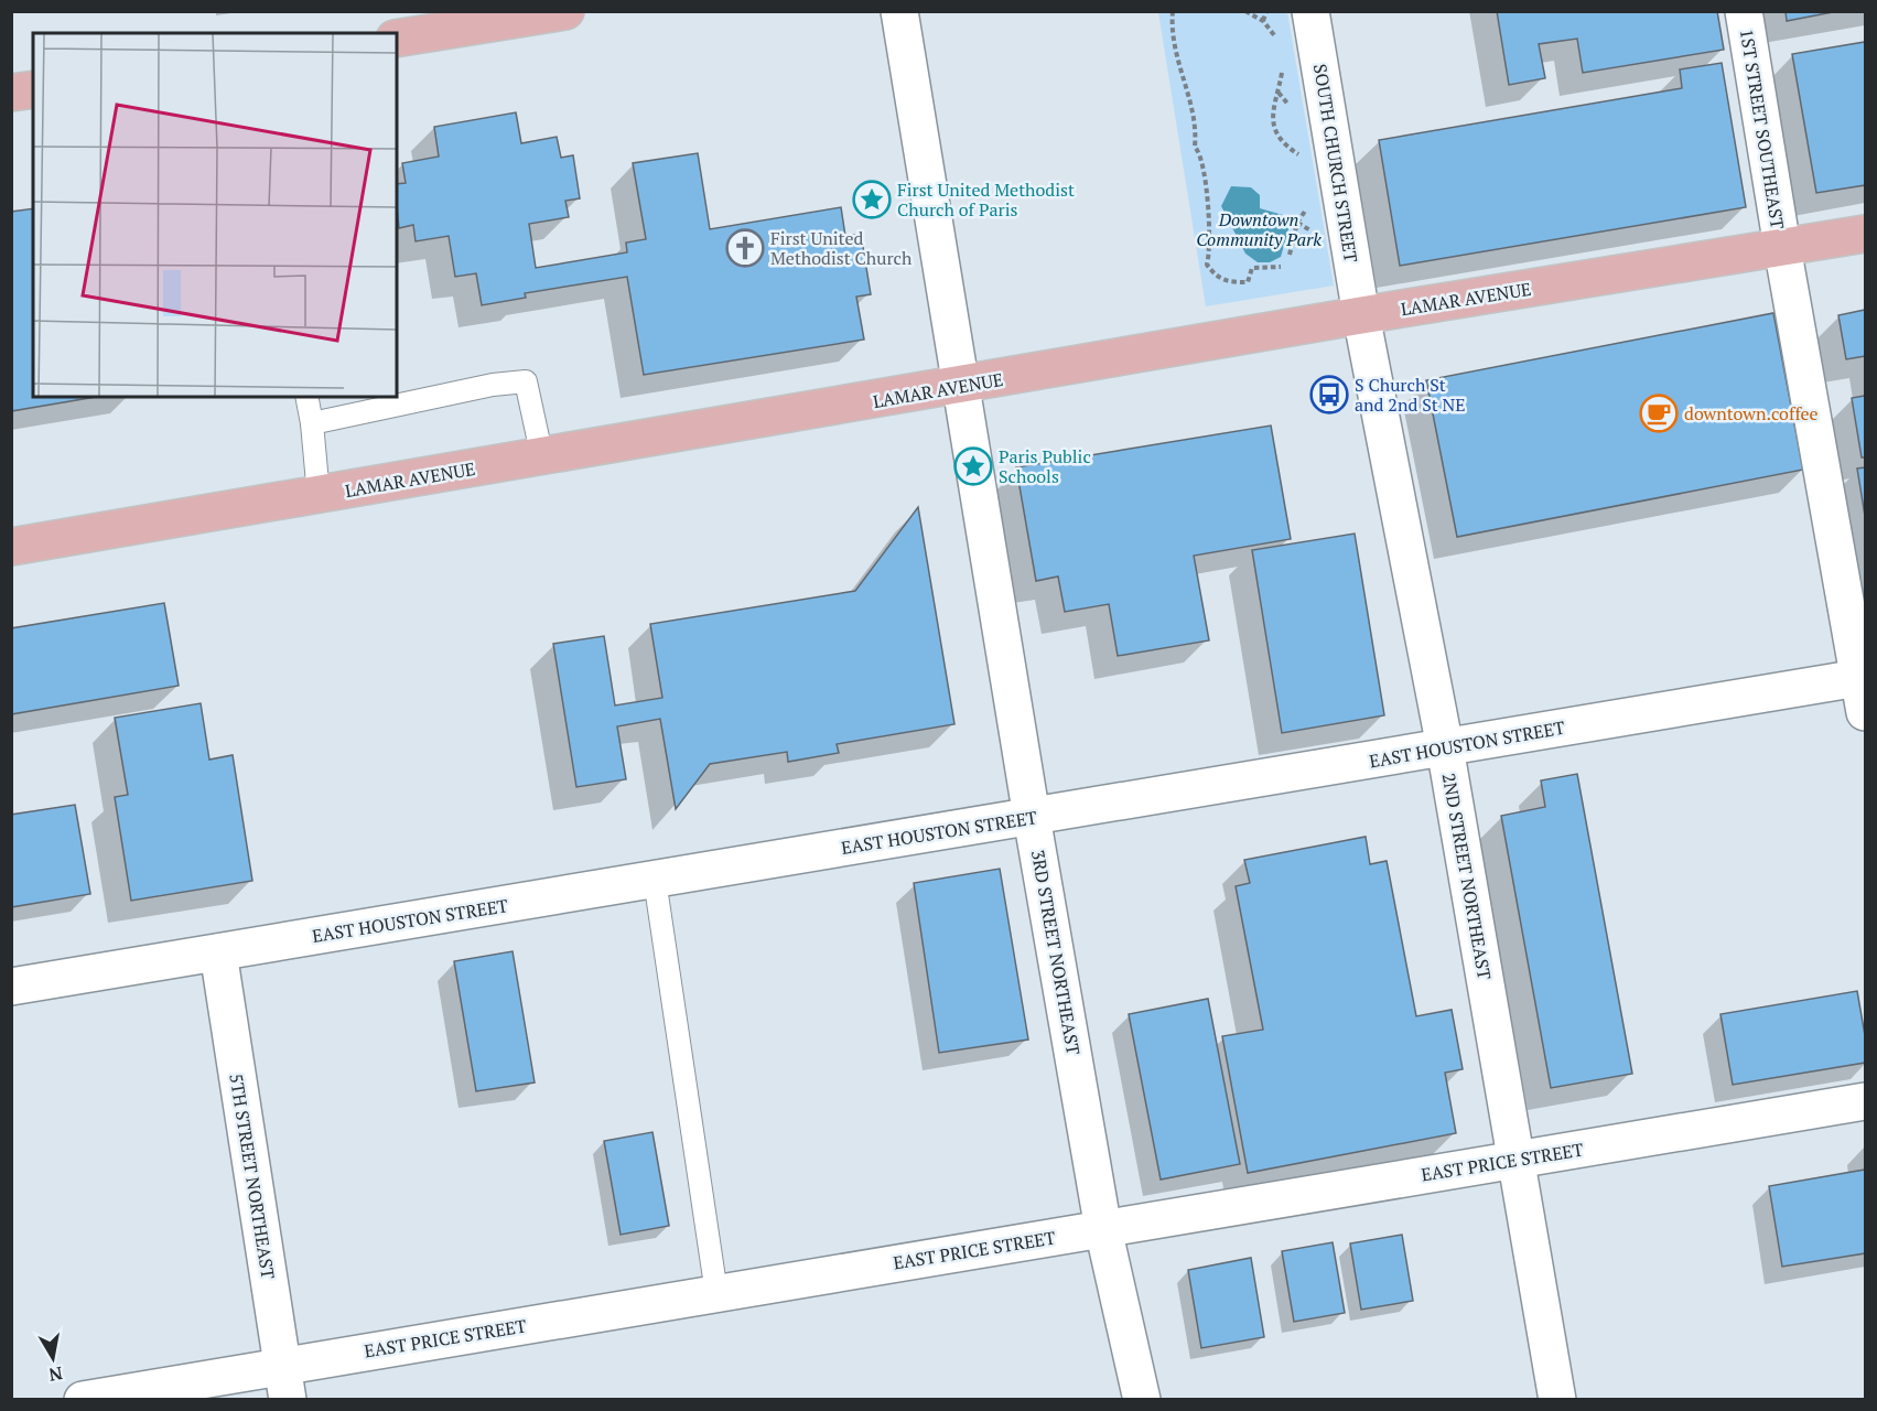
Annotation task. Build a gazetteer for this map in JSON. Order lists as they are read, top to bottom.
{
  "streets": {
    "main road": ["LAMAR AVENUE"],
    "street": [
      "1ST STREET SOUTHEAST",
      "SOUTH CHURCH STREET",
      "EAST HOUSTON STREET",
      "2ND STREET NORTHEAST",
      "3RD STREET NORTHEAST",
      "EAST PRICE STREET",
      "5TH STREET NORTHEAST"
    ]
  },
  "crossings": [
    ["1ST STREET SOUTHEAST", "LAMAR AVENUE"],
    ["1ST STREET SOUTHEAST", "EAST HOUSTON STREET"],
    ["SOUTH CHURCH STREET", "LAMAR AVENUE"],
    ["SOUTH CHURCH STREET", "2ND STREET NORTHEAST"],
    ["LAMAR AVENUE", "2ND STREET NORTHEAST"],
    ["LAMAR AVENUE", "3RD STREET NORTHEAST"],
    ["EAST HOUSTON STREET", "2ND STREET NORTHEAST"],
    ["EAST HOUSTON STREET", "3RD STREET NORTHEAST"],
    ["EAST HOUSTON STREET", "5TH STREET NORTHEAST"],
    ["2ND STREET NORTHEAST", "EAST PRICE STREET"],
    ["3RD STREET NORTHEAST", "EAST PRICE STREET"],
    ["EAST PRICE STREET", "5TH STREET NORTHEAST"]
  ],
  "parks": ["Downtown Community Park"],
  "places": {
    "place": ["First United Methodist Church of Paris", "Paris Public Schools"],
    "church": ["First United Methodist Church"],
    "bus stop": ["S Church St and 2nd St NE"],
    "cafe": ["downtown.coffee"]
  },
  "north": "bottom"
}
